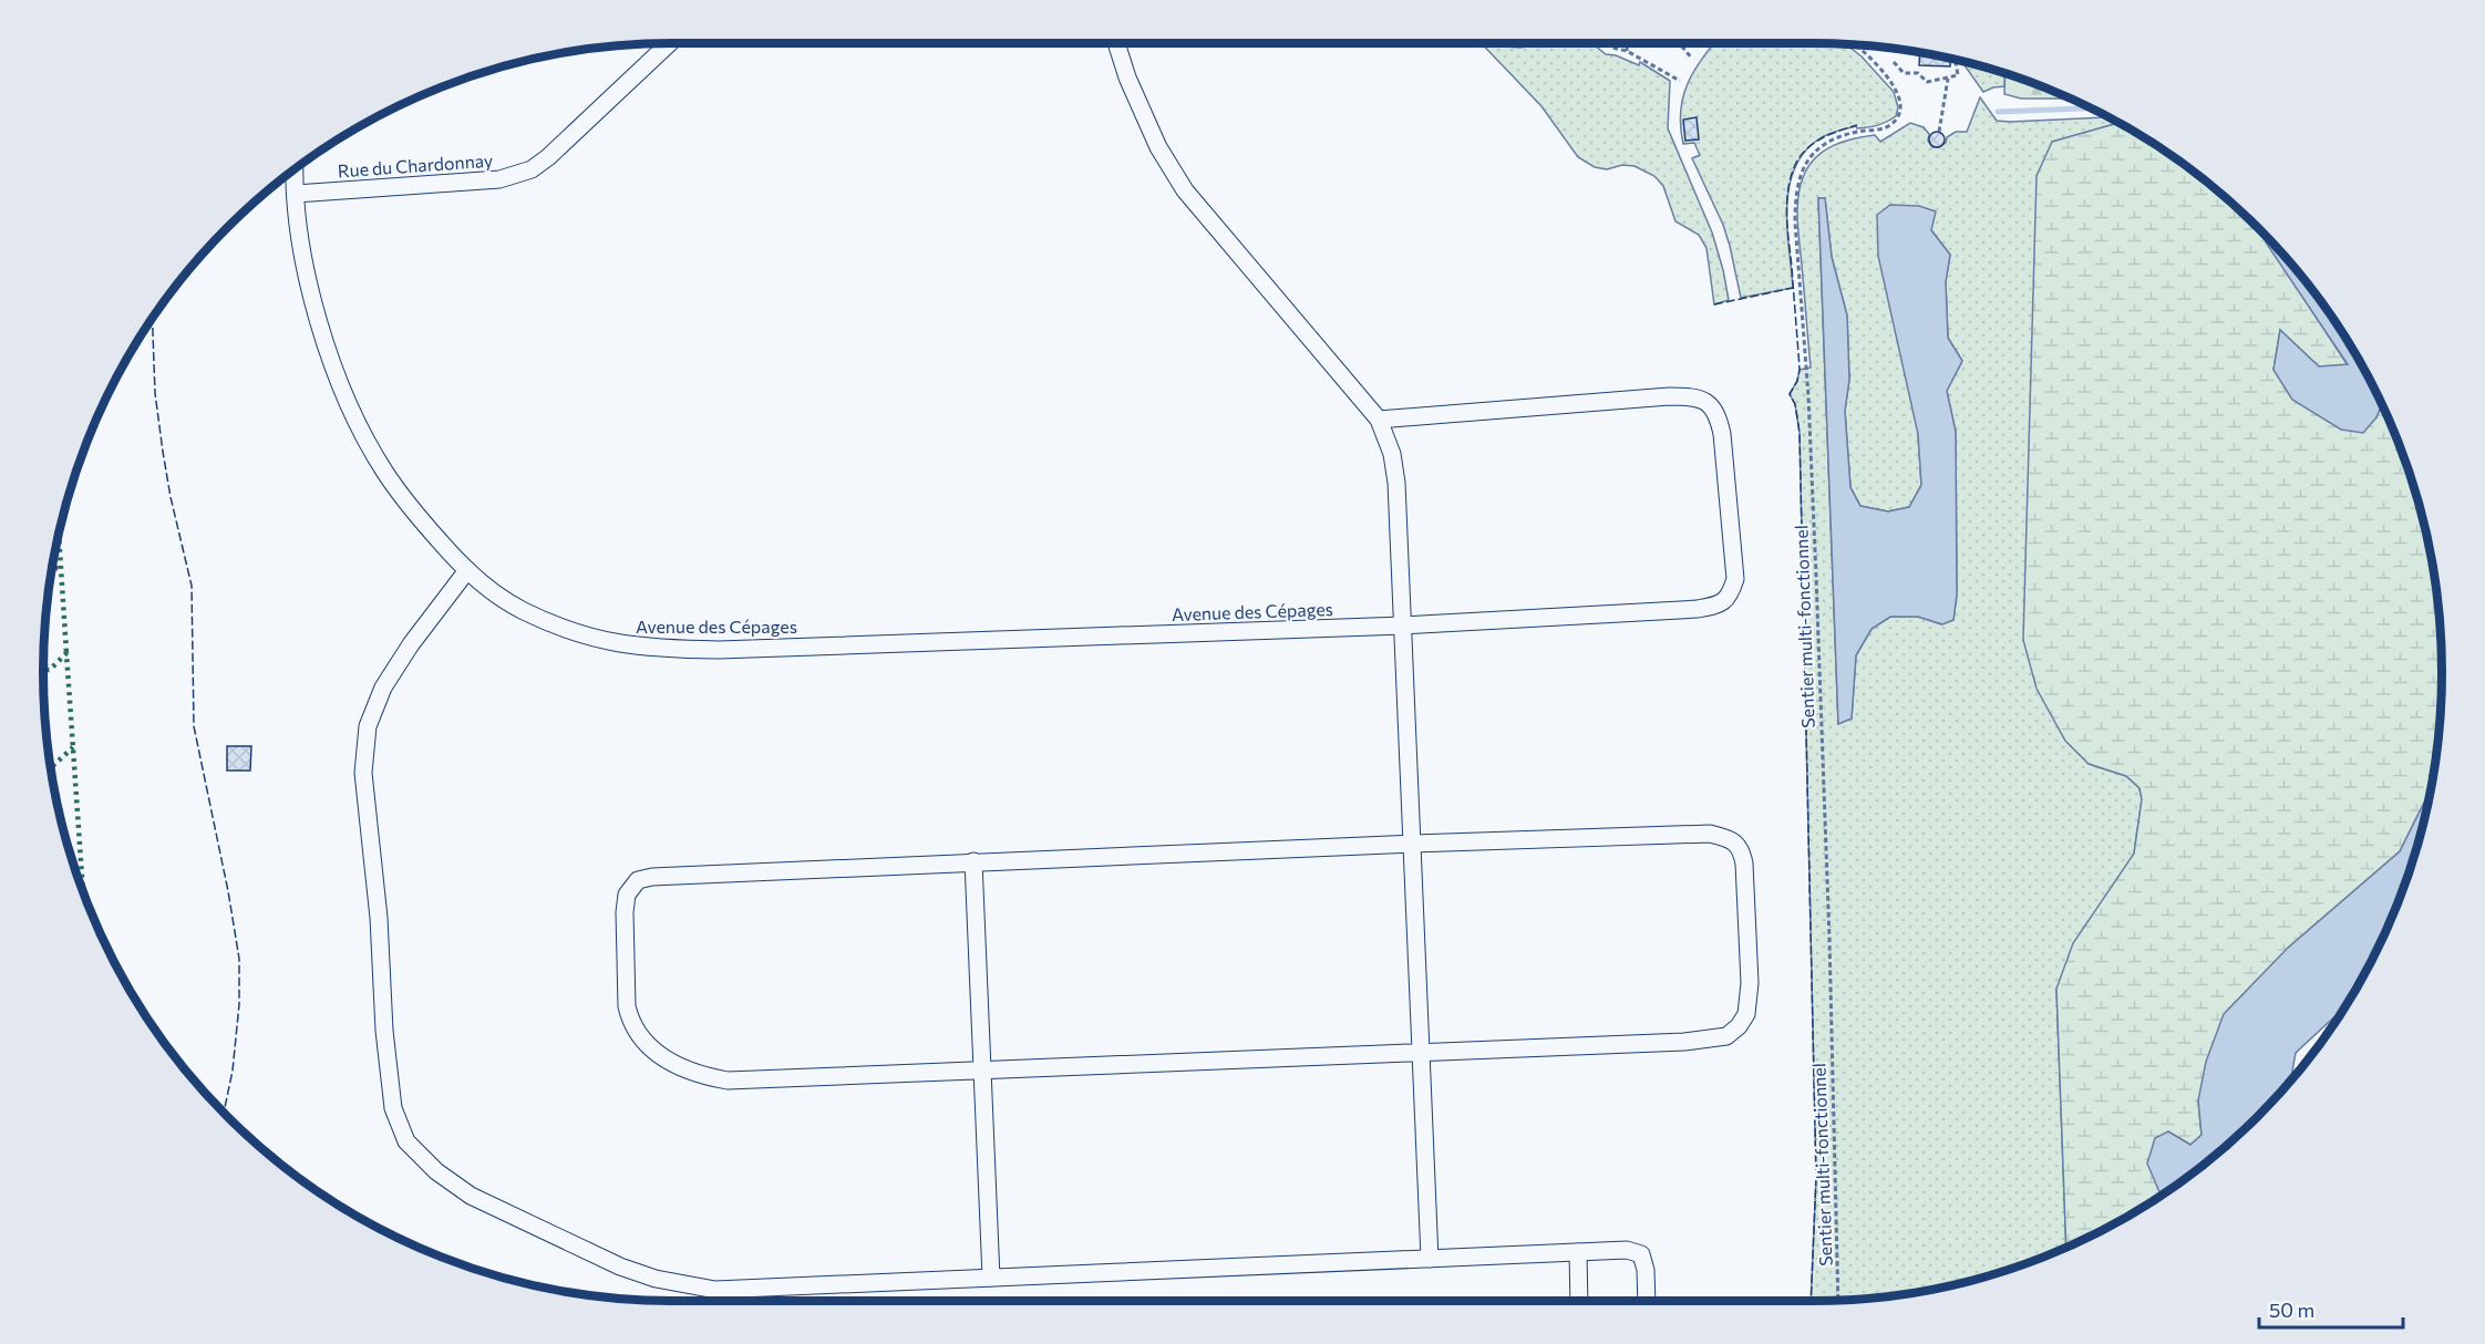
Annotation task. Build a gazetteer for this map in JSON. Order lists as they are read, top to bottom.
{
  "streets": {
    "street": ["Rue du Chardonnay", "Avenue des Cépages"],
    "path": ["Sentier multi-fonctionnel"]
  },
  "crossings": [
    ["Rue du Chardonnay", "Avenue des Cépages"]
  ],
  "scale_bar": "50 m"
}
